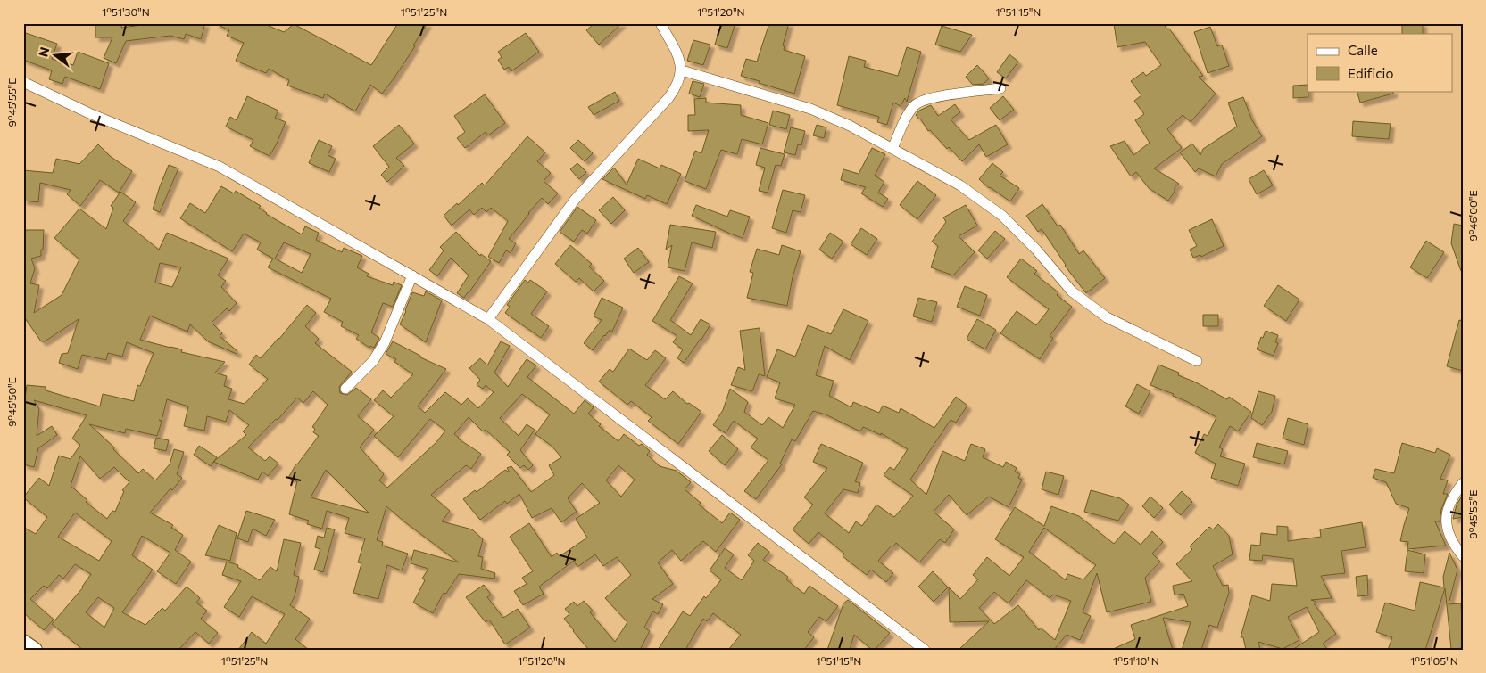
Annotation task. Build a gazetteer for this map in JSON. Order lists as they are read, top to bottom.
{
  "legend": ["Calle", "Edificio"],
  "north": "left",
  "coordinates": [
    "1°51'30\"N",
    "1°51'25\"N",
    "1°51'20\"N",
    "1°51'15\"N",
    "9°45'55\"E",
    "9°46'00\"E",
    "9°45'50\"E",
    "1°51'10\"N",
    "1°51'05\"N"
  ]
}
